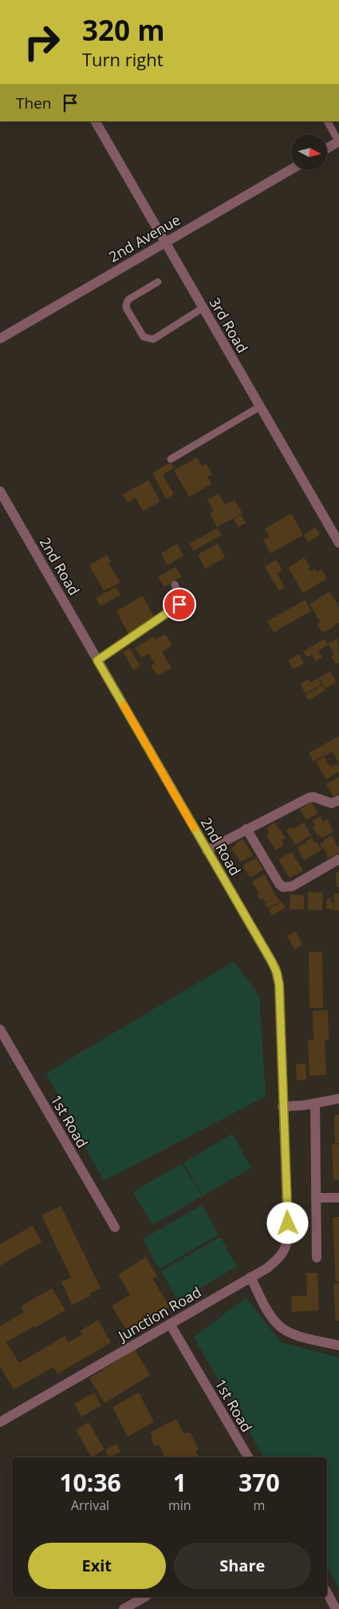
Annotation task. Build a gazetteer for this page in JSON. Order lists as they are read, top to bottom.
{
  "streets": {
    "street": [
      "2nd Avenue",
      "3rd Road",
      "2nd Road",
      "1st Road",
      "Junction Road"
    ]
  },
  "crossings": [
    ["2nd Avenue", "3rd Road"],
    ["2nd Road", "Junction Road"],
    ["1st Road", "Junction Road"]
  ],
  "north": "right",
  "page": {
    "turn": ["320 m", "Turn right"],
    "then": "Then",
    "eta": [
      "10:36",
      "Arrival",
      "1",
      "min",
      "370",
      "m"
    ],
    "buttons": ["Exit", "Share"]
  }
}
